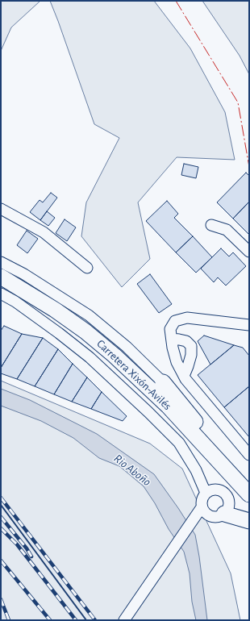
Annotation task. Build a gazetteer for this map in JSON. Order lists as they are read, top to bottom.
{
  "streets": {
    "highway": ["Carretera Xixón-Avilés"]
  },
  "water": ["Rio Aboño"]
}
